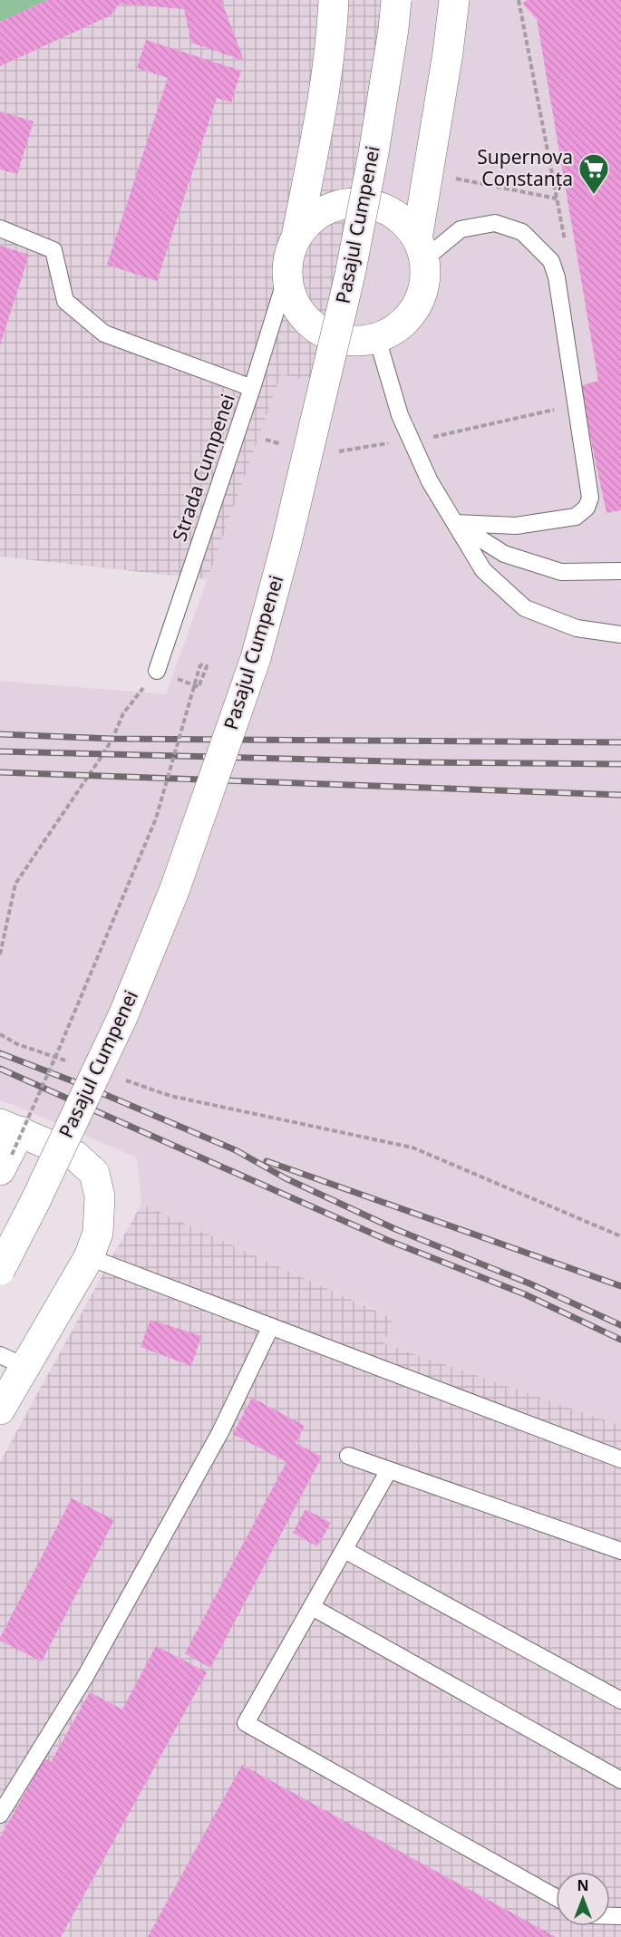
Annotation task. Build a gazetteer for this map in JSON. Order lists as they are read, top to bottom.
{
  "streets": {
    "main road": ["Pasajul Cumpenei"],
    "lane": ["Strada Cumpenei"]
  },
  "crossings": [
    ["Pasajul Cumpenei", "Strada Cumpenei"]
  ],
  "places": {
    "supermarket": ["Supernova Constanța"]
  },
  "north": "top"
}
